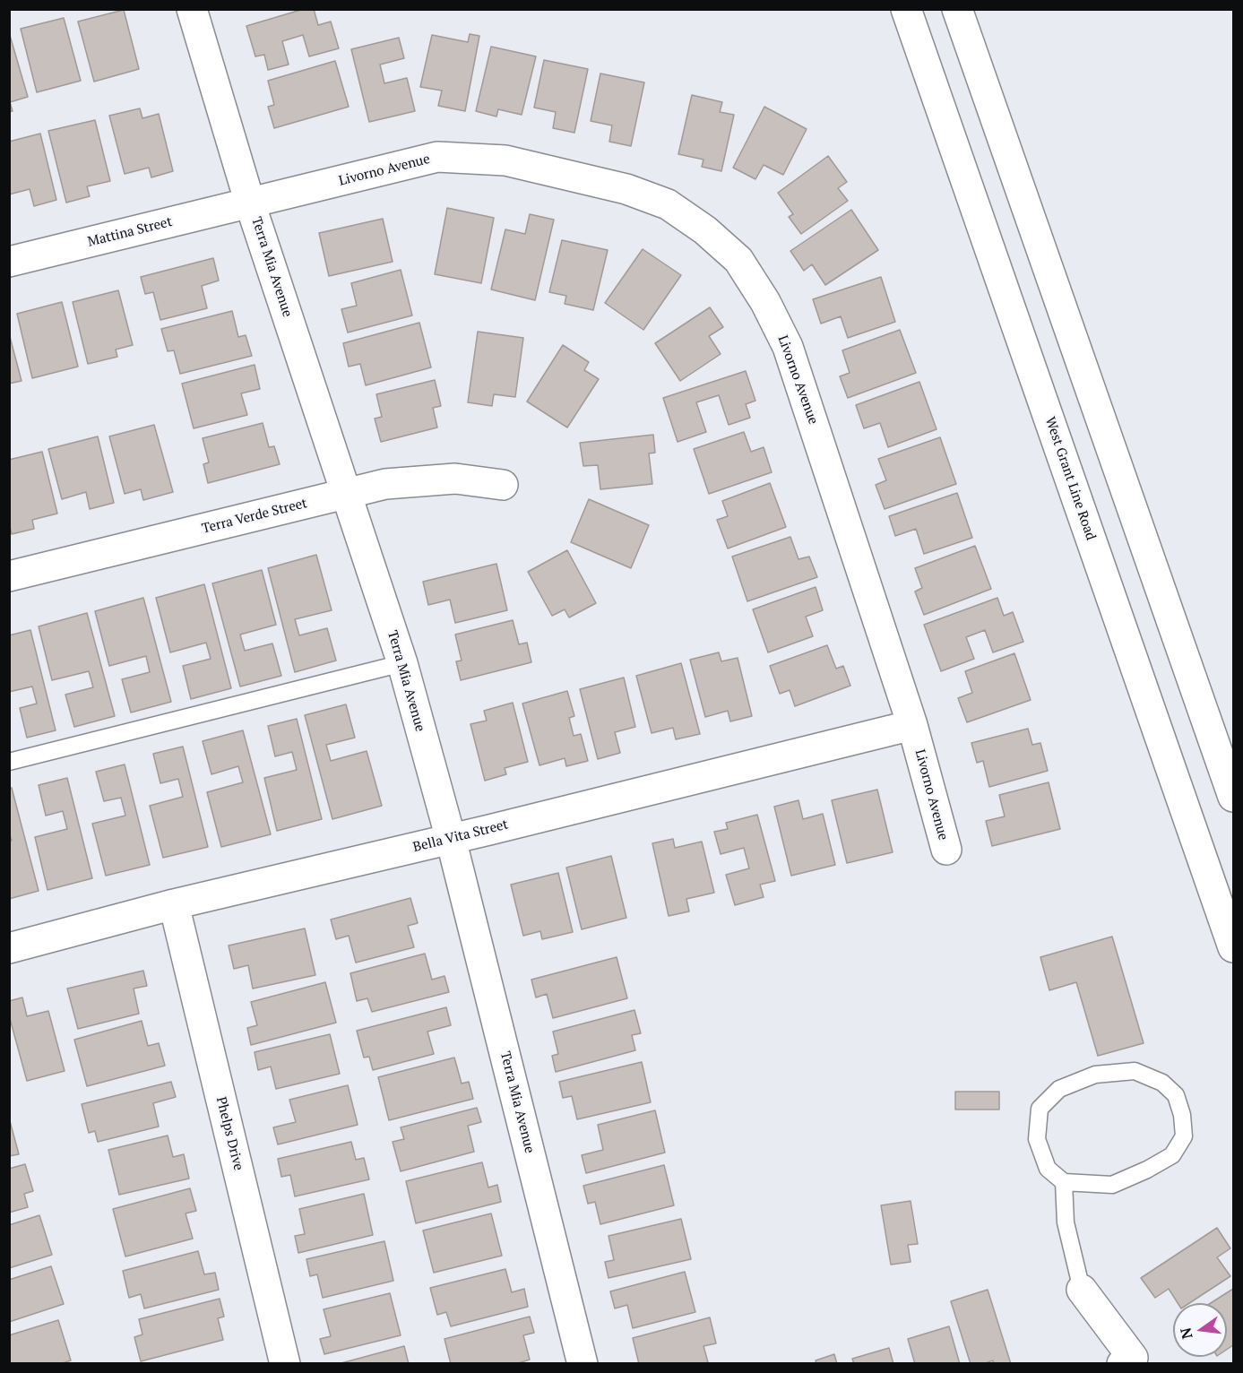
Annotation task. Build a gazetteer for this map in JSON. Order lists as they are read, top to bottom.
{
  "streets": {
    "street": [
      "Livorno Avenue",
      "Mattina Street",
      "Terra Mia Avenue",
      "West Grant Line Road",
      "Terra Verde Street",
      "Bella Vita Street",
      "Phelps Drive"
    ]
  },
  "crossings": [
    ["Livorno Avenue", "Mattina Street"],
    ["Livorno Avenue", "Terra Mia Avenue"],
    ["Livorno Avenue", "Bella Vita Street"],
    ["Mattina Street", "Terra Mia Avenue"],
    ["Terra Mia Avenue", "Terra Verde Street"],
    ["Terra Mia Avenue", "Bella Vita Street"],
    ["Bella Vita Street", "Phelps Drive"]
  ],
  "north": "left"
}
